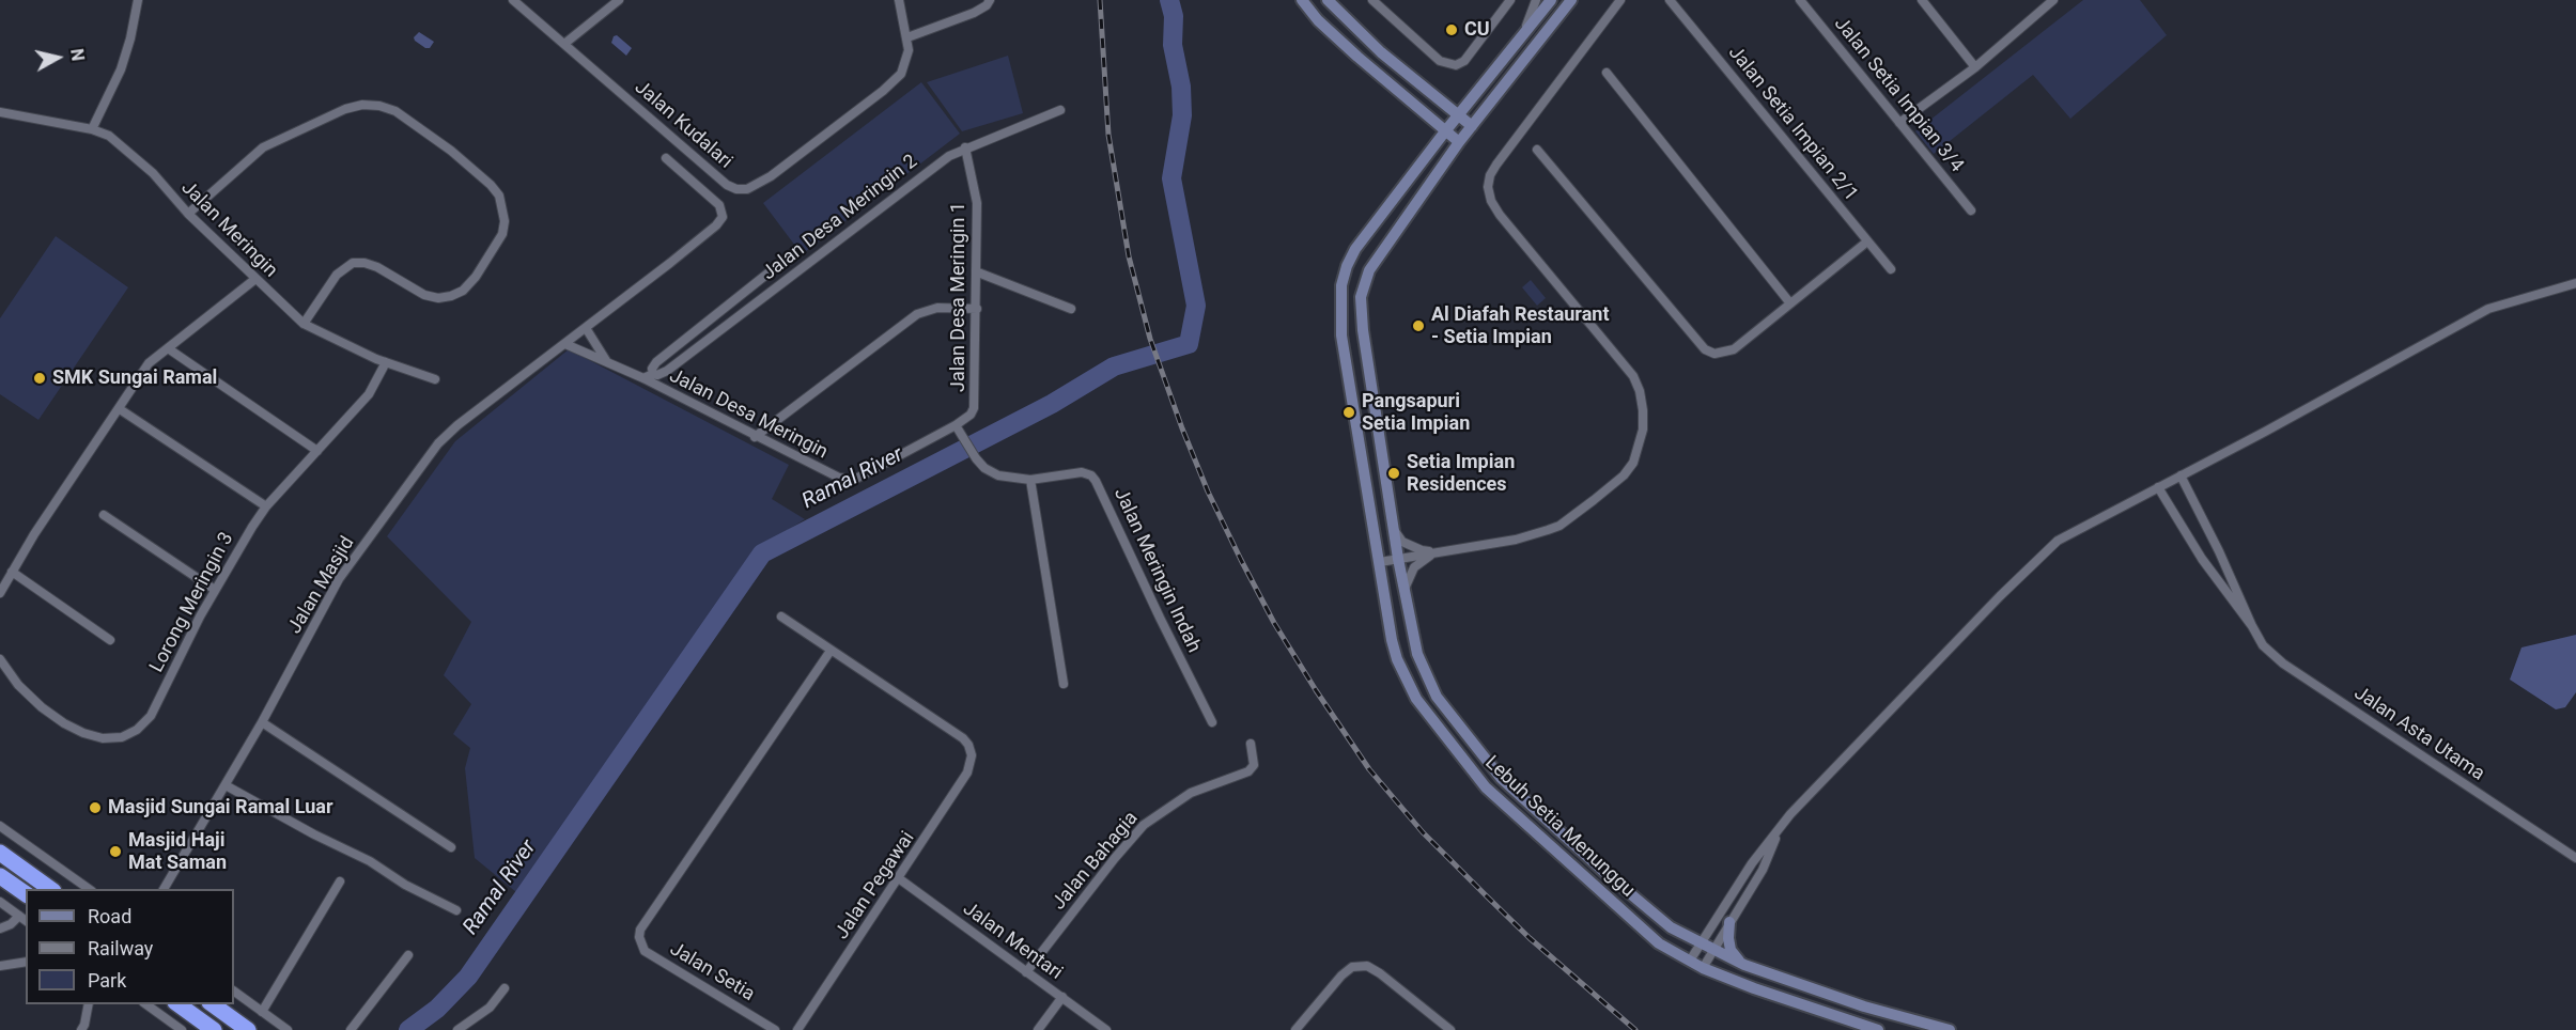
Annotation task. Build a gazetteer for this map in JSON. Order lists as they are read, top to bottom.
{
  "streets": {
    "street": [
      "Jalan Setia Impian 3/4",
      "Jalan Setia Impian 2/1",
      "Jalan Kudalari",
      "Jalan Desa Meringin 2",
      "Jalan Meringin",
      "Jalan Desa Meringin 1",
      "Jalan Desa Meringin",
      "Jalan Meringin Indah",
      "Jalan Masjid",
      "Lorong Meringin 3",
      "Jalan Asta Utama",
      "Lebuh Setia Menunggu",
      "Jalan Bahagia",
      "Jalan Pegawai",
      "Jalan Mentari",
      "Jalan Setia"
    ]
  },
  "crossings": [
    ["Jalan Desa Meringin 2", "Jalan Desa Meringin 1"],
    ["Jalan Desa Meringin 2", "Jalan Desa Meringin"],
    ["Jalan Meringin", "Lorong Meringin 3"],
    ["Jalan Desa Meringin 1", "Jalan Desa Meringin"],
    ["Jalan Desa Meringin", "Jalan Meringin Indah"],
    ["Jalan Desa Meringin", "Jalan Masjid"],
    ["Jalan Bahagia", "Jalan Mentari"],
    ["Jalan Pegawai", "Jalan Mentari"],
    ["Jalan Pegawai", "Jalan Setia"]
  ],
  "water": ["Ramal River"],
  "places": [
    "CU",
    "Al Diafah Restaurant - Setia Impian",
    "SMK Sungai Ramal",
    "Pangsapuri Setia Impian",
    "Setia Impian Residences",
    "Masjid Sungai Ramal Luar",
    "Masjid Haji Mat Saman"
  ],
  "legend": ["Road", "Railway", "Park"],
  "north": "right"
}
